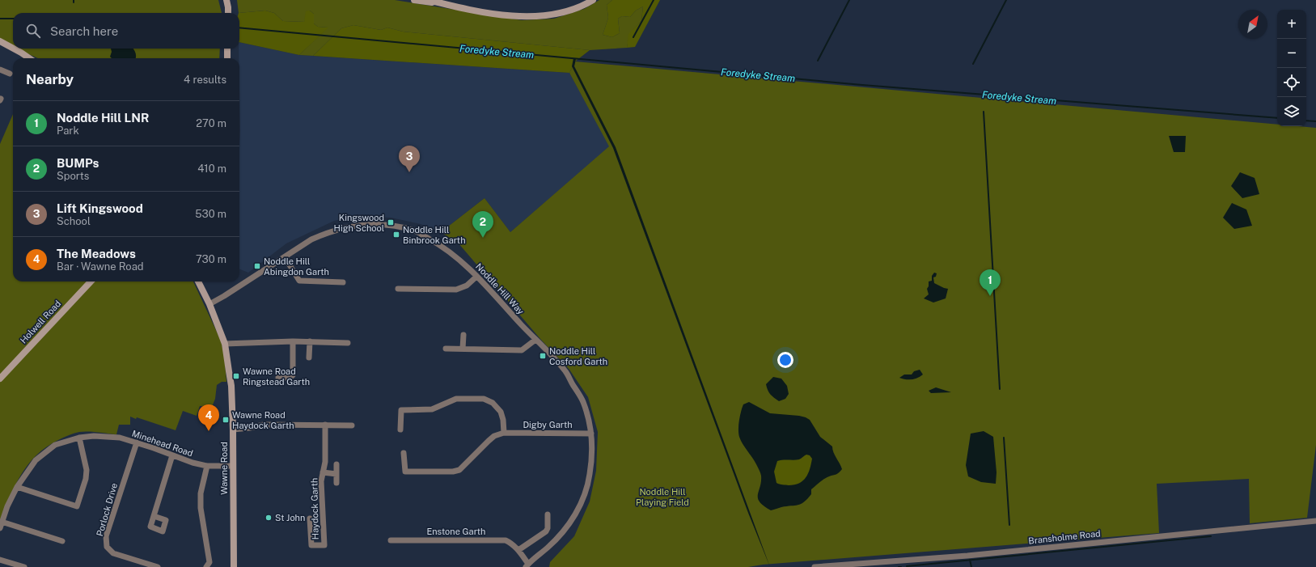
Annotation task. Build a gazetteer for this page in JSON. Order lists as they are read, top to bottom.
{
  "streets": {
    "street": [
      "Noddle Hill Way",
      "Holwell Road",
      "Digby Garth",
      "Minehead Road",
      "Wawne Road",
      "Haydock Garth",
      "Porlock Drive",
      "Enstone Garth",
      "Bransholme Road"
    ]
  },
  "crossings": [
    ["Noddle Hill Way", "Digby Garth"],
    ["Noddle Hill Way", "Wawne Road"],
    ["Noddle Hill Way", "Enstone Garth"],
    ["Minehead Road", "Wawne Road"],
    ["Minehead Road", "Porlock Drive"]
  ],
  "water": ["Foredyke Stream"],
  "parks": ["Noddle Hill Playing Field"],
  "places": {
    "transit": [
      "Kingswood High School",
      "Noddle Hill Binbrook Garth",
      "Noddle Hill Abingdon Garth",
      "Noddle Hill Cosford Garth",
      "Wawne Road Ringstead Garth",
      "Wawne Road Haydock Garth"
    ],
    "other": ["St John"]
  },
  "north": "top right",
  "page": {
    "map_buttons": ["+", "−"],
    "search": "Search here",
    "heading": ["Nearby", "4 results"],
    "list": [
      {
        "mark": "1",
        "name": "Noddle Hill LNR",
        "note": "Park",
        "value": "270 m"
      },
      {
        "mark": "2",
        "name": "BUMPs",
        "note": "Sports",
        "value": "410 m"
      },
      {
        "mark": "3",
        "name": "Lift Kingswood",
        "note": "School",
        "value": "530 m"
      },
      {
        "mark": "4",
        "name": "The Meadows",
        "note": "Bar · Wawne Road",
        "value": "730 m"
      }
    ],
    "pins": [
      "3",
      "2",
      "1",
      "4"
    ]
  }
}
